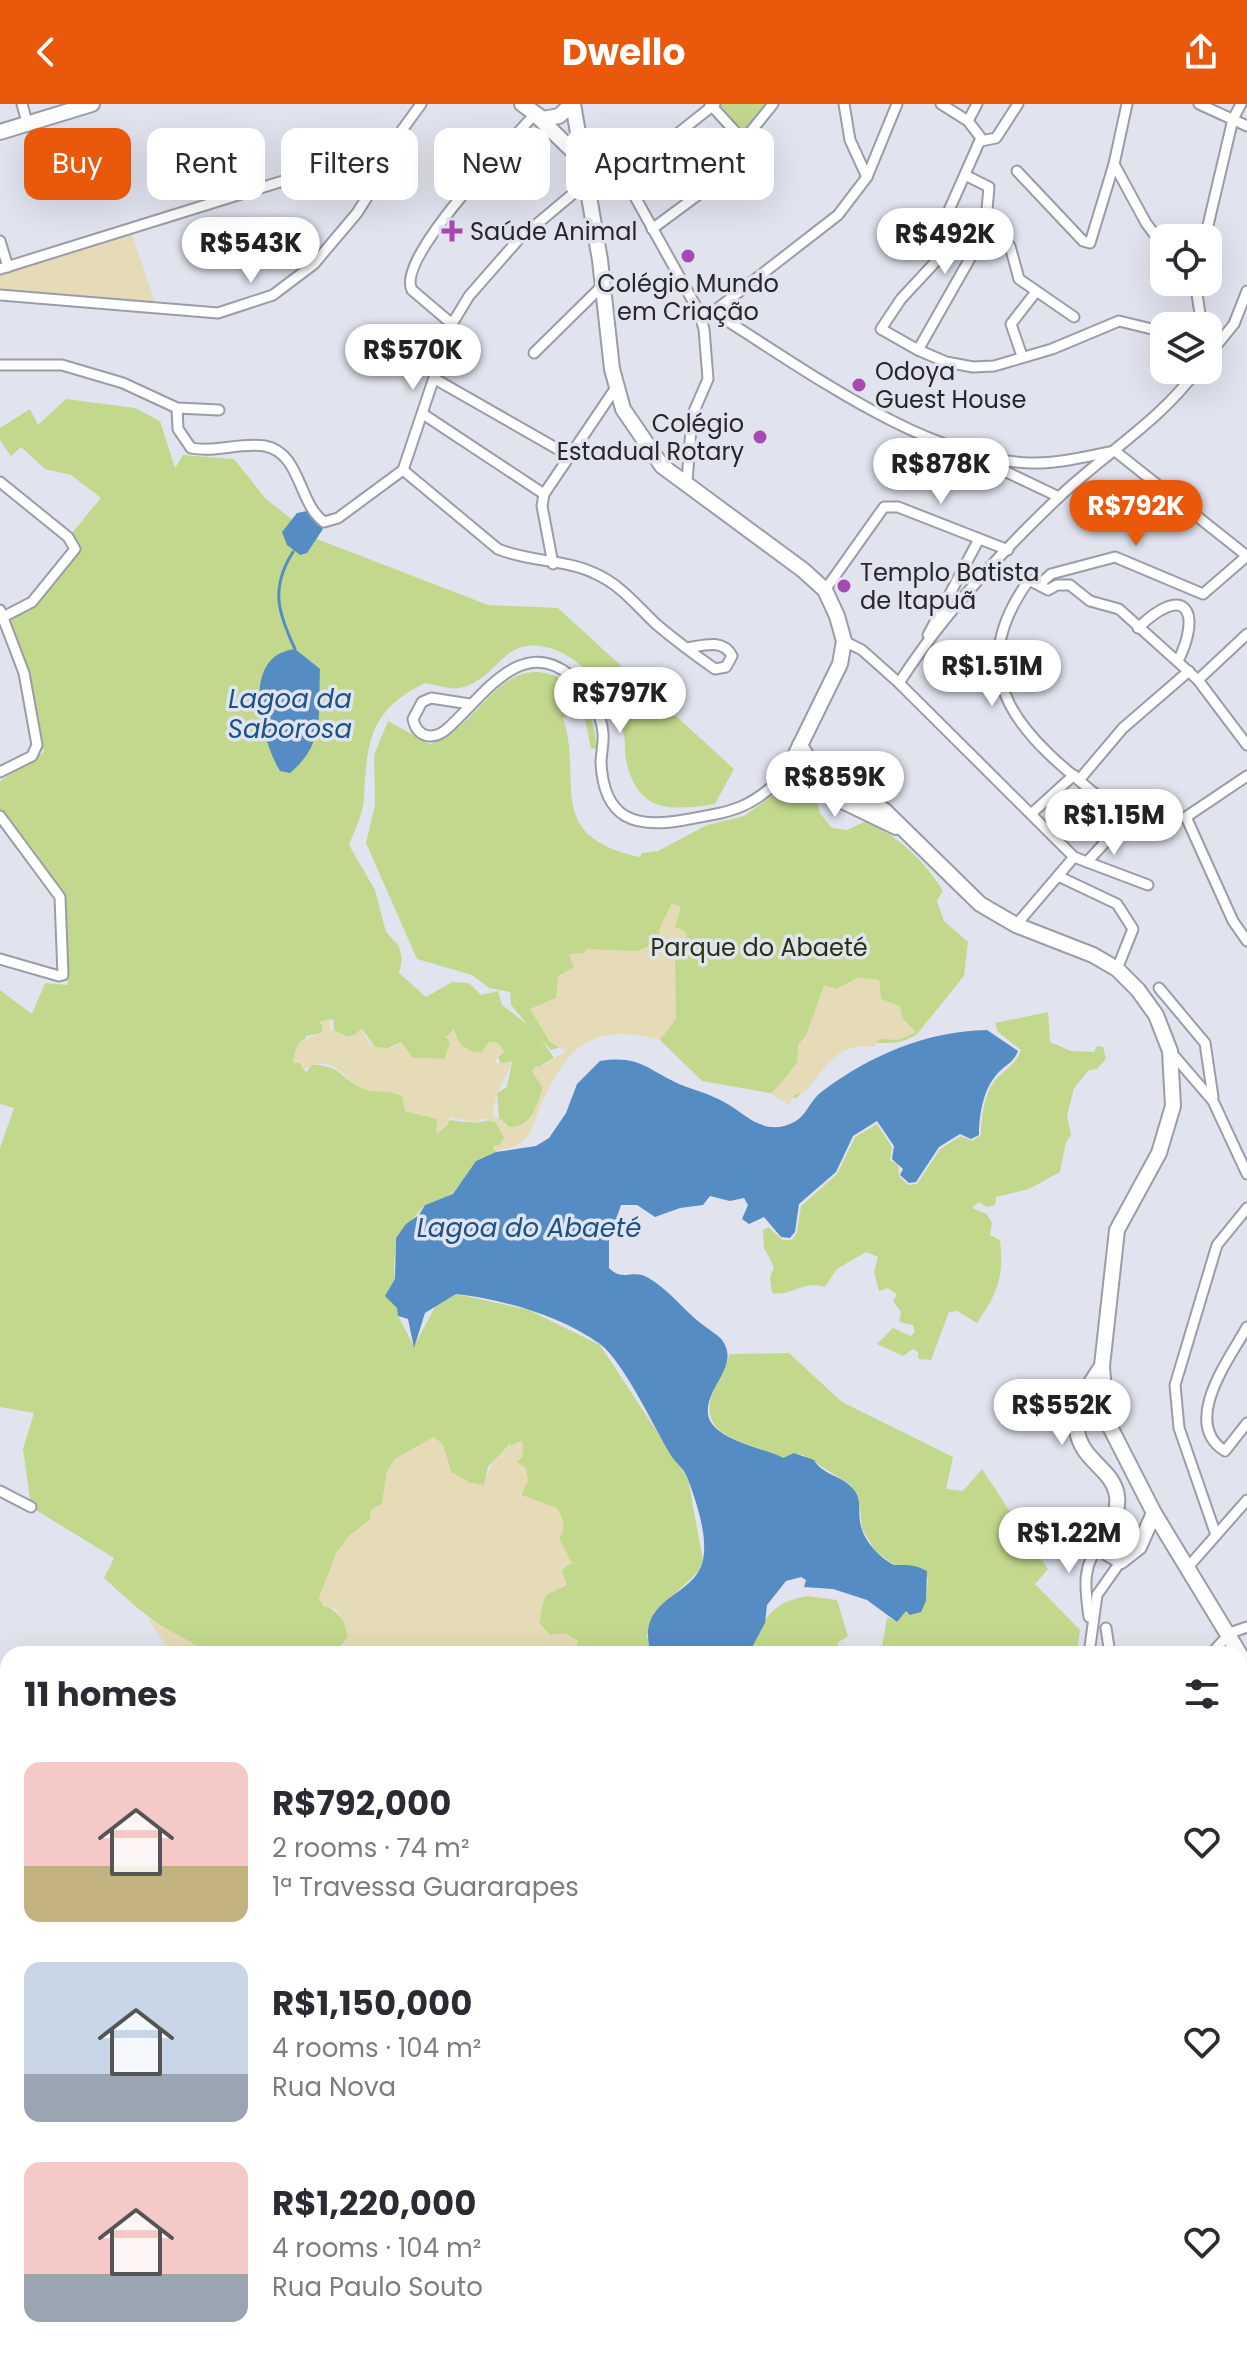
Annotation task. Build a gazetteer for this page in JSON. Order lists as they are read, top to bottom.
{
  "water": ["Lagoa da Saborosa", "Lagoa do Abaeté"],
  "parks": ["Parque do Abaeté"],
  "places": {
    "health": ["Saúde Animal"],
    "other": [
      "Colégio Mundo em Criação",
      "Odoya Guest House",
      "Colégio Estadual Rotary",
      "Templo Batista de Itapuã"
    ]
  },
  "page": {
    "header": "Dwello",
    "chip": [
      "Buy",
      "Rent",
      "Filters",
      "New",
      "Apartment"
    ],
    "price": [
      "R$492K",
      "R$543K",
      "R$570K",
      "R$878K",
      "R$792K",
      "R$1.51M",
      "R$797K",
      "R$859K",
      "R$1.15M",
      "R$552K",
      "R$1.22M"
    ],
    "heading": "11 homes",
    "list": [
      {
        "name": "R$792,000",
        "note": "2 rooms · 74 m² · 1ª Travessa Guararapes"
      },
      {
        "name": "R$1,150,000",
        "note": "4 rooms · 104 m² · Rua Nova"
      },
      {
        "name": "R$1,220,000",
        "note": "4 rooms · 104 m² · Rua Paulo Souto"
      }
    ]
  }
}
